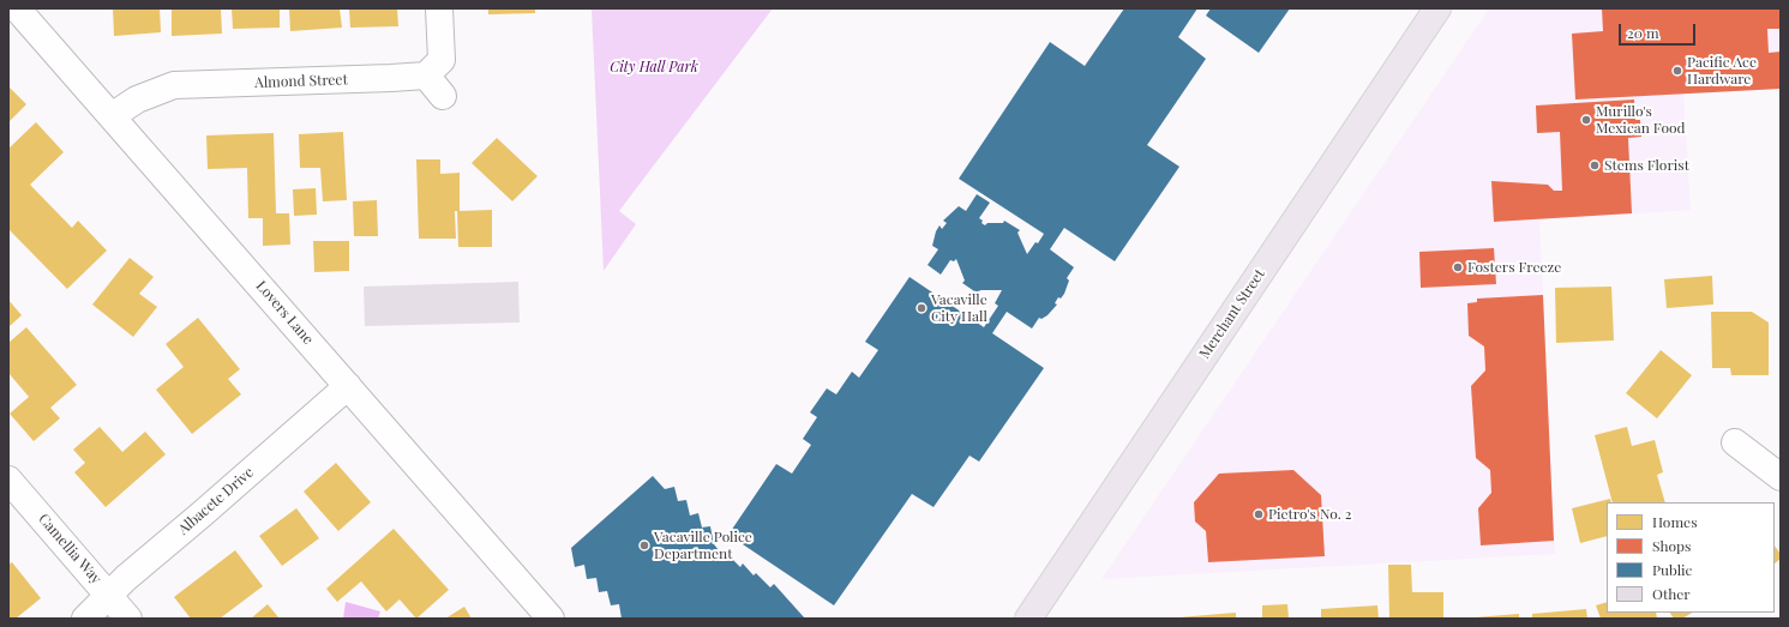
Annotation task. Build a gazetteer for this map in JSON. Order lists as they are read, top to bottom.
{
  "streets": {
    "main road": ["Merchant Street"],
    "street": [
      "Almond Street",
      "Lovers Lane",
      "Albacete Drive",
      "Camellia Way"
    ]
  },
  "crossings": [
    ["Almond Street", "Lovers Lane"],
    ["Lovers Lane", "Albacete Drive"],
    ["Albacete Drive", "Camellia Way"]
  ],
  "parks": ["City Hall Park"],
  "places": [
    "Pacific Ace Hardware",
    "Murillo's Mexican Food",
    "Stems Florist",
    "Fosters Freeze",
    "Vacaville City Hall",
    "Pietro's No. 2",
    "Vacaville Police Department"
  ],
  "legend": [
    "Homes",
    "Shops",
    "Public",
    "Other"
  ],
  "scale_bar": "20 m"
}
